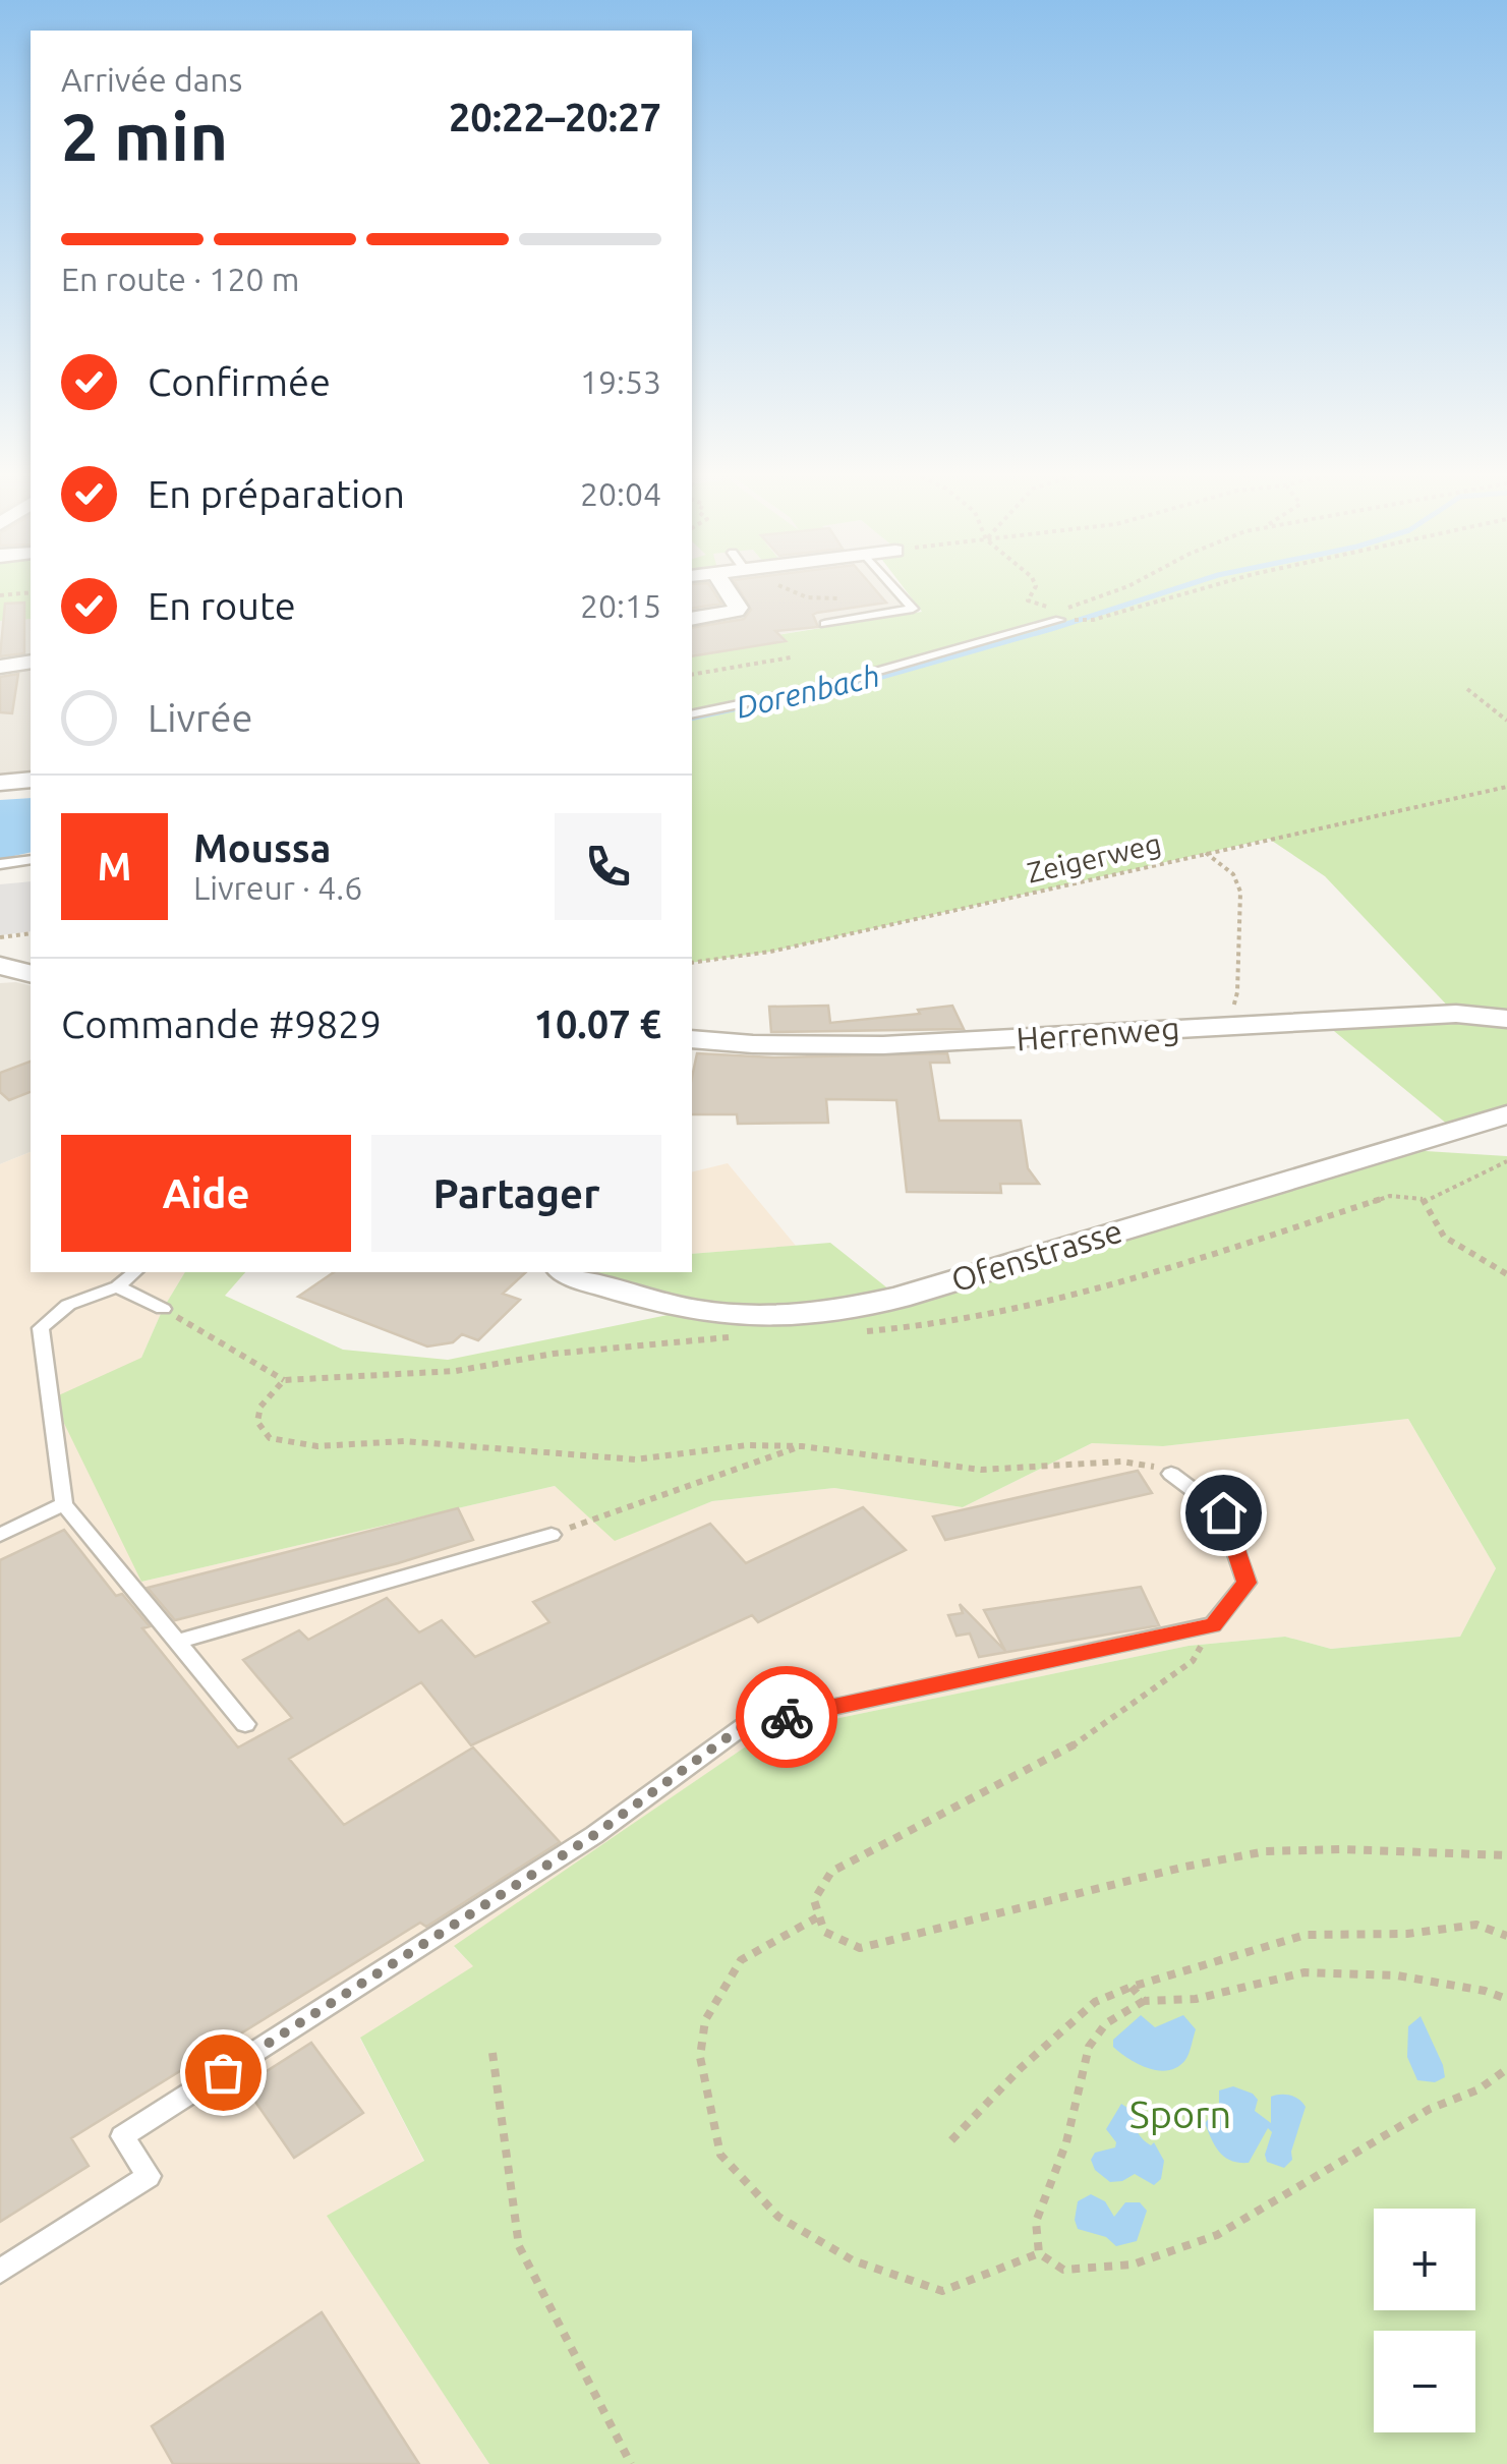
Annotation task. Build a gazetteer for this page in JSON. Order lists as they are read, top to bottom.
{
  "streets": {
    "street": ["Herrenweg", "Ofenstrasse"],
    "path": ["Zeigerweg"]
  },
  "water": ["Dorenbach"],
  "parks": ["Sporn"],
  "page": {
    "heading": ["2 min", "Arrivée dans", "20:22–20:27"],
    "panel": [
      "Moussa",
      "Livreur · 4.6",
      "Commande #9829",
      "10.07 €"
    ],
    "bar": "En route · 120 m",
    "list": [
      ["Confirmée", "19:53"],
      ["En préparation", "20:04"],
      ["En route", "20:15"],
      "Livrée"
    ],
    "round": "M",
    "buttons": ["Aide", "Partager"],
    "map_buttons": ["+", "−"]
  }
}
